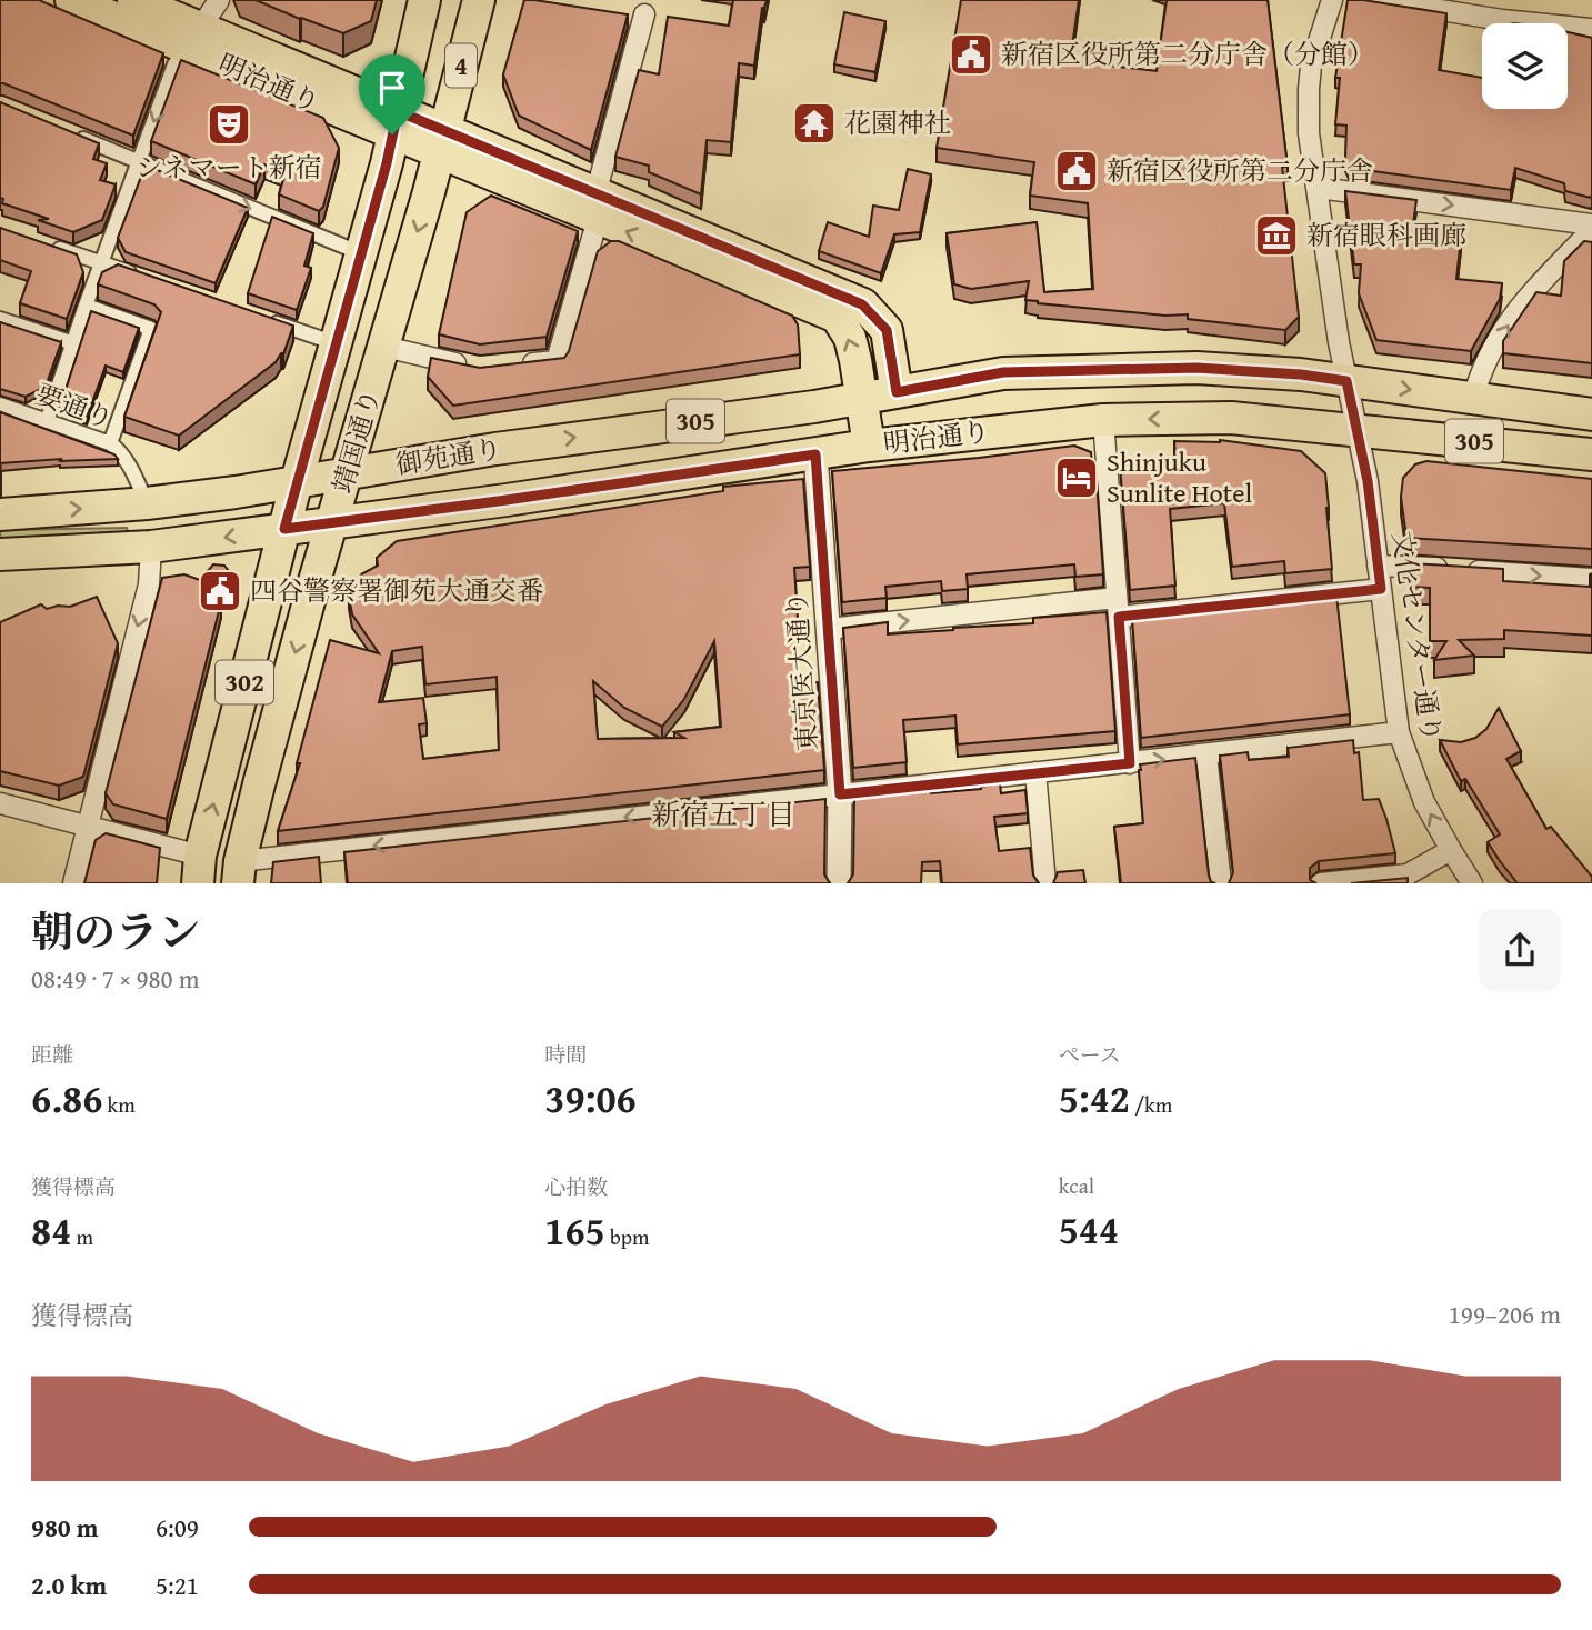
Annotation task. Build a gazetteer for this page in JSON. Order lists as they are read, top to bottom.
{
  "streets": {
    "main road": [
      "4",
      "明治通り",
      "305",
      "靖国通り",
      "御苑通り",
      "302"
    ],
    "street": ["要通り", "文化センター通り", "東京医大通り"]
  },
  "crossings": [
    ["明治通り", "靖国通り"],
    ["明治通り", "御苑通り"],
    ["明治通り", "文化センター通り"],
    ["要通り", "御苑通り"],
    ["靖国通り", "御苑通り"],
    ["御苑通り", "東京医大通り"]
  ],
  "districts": ["新宿五丁目"],
  "places": {
    "public building": ["新宿区役所第二分庁舎（分館）", "新宿区役所第二分庁舎", "四谷警察署御苑大通交番"],
    "temple": ["花園神社"],
    "theatre": ["シネマート新宿"],
    "museum": ["新宿眼科画廊"],
    "hotel": ["Shinjuku Sunlite Hotel"]
  },
  "page": {
    "heading": ["朝のラン", "08:49 · 7 × 980 m"],
    "stats": [
      ["距離", "6.86 km"],
      ["時間", "39:06"],
      ["ペース", "5:42 /km"],
      ["獲得標高", "84 m"],
      ["心拍数", "165 bpm"],
      ["kcal", "544"]
    ],
    "chart": ["獲得標高", "199–206 m"],
    "list": [
      {
        "name": "980 m",
        "note": "6:09"
      },
      {
        "name": "2.0 km",
        "note": "5:21"
      }
    ]
  }
}
